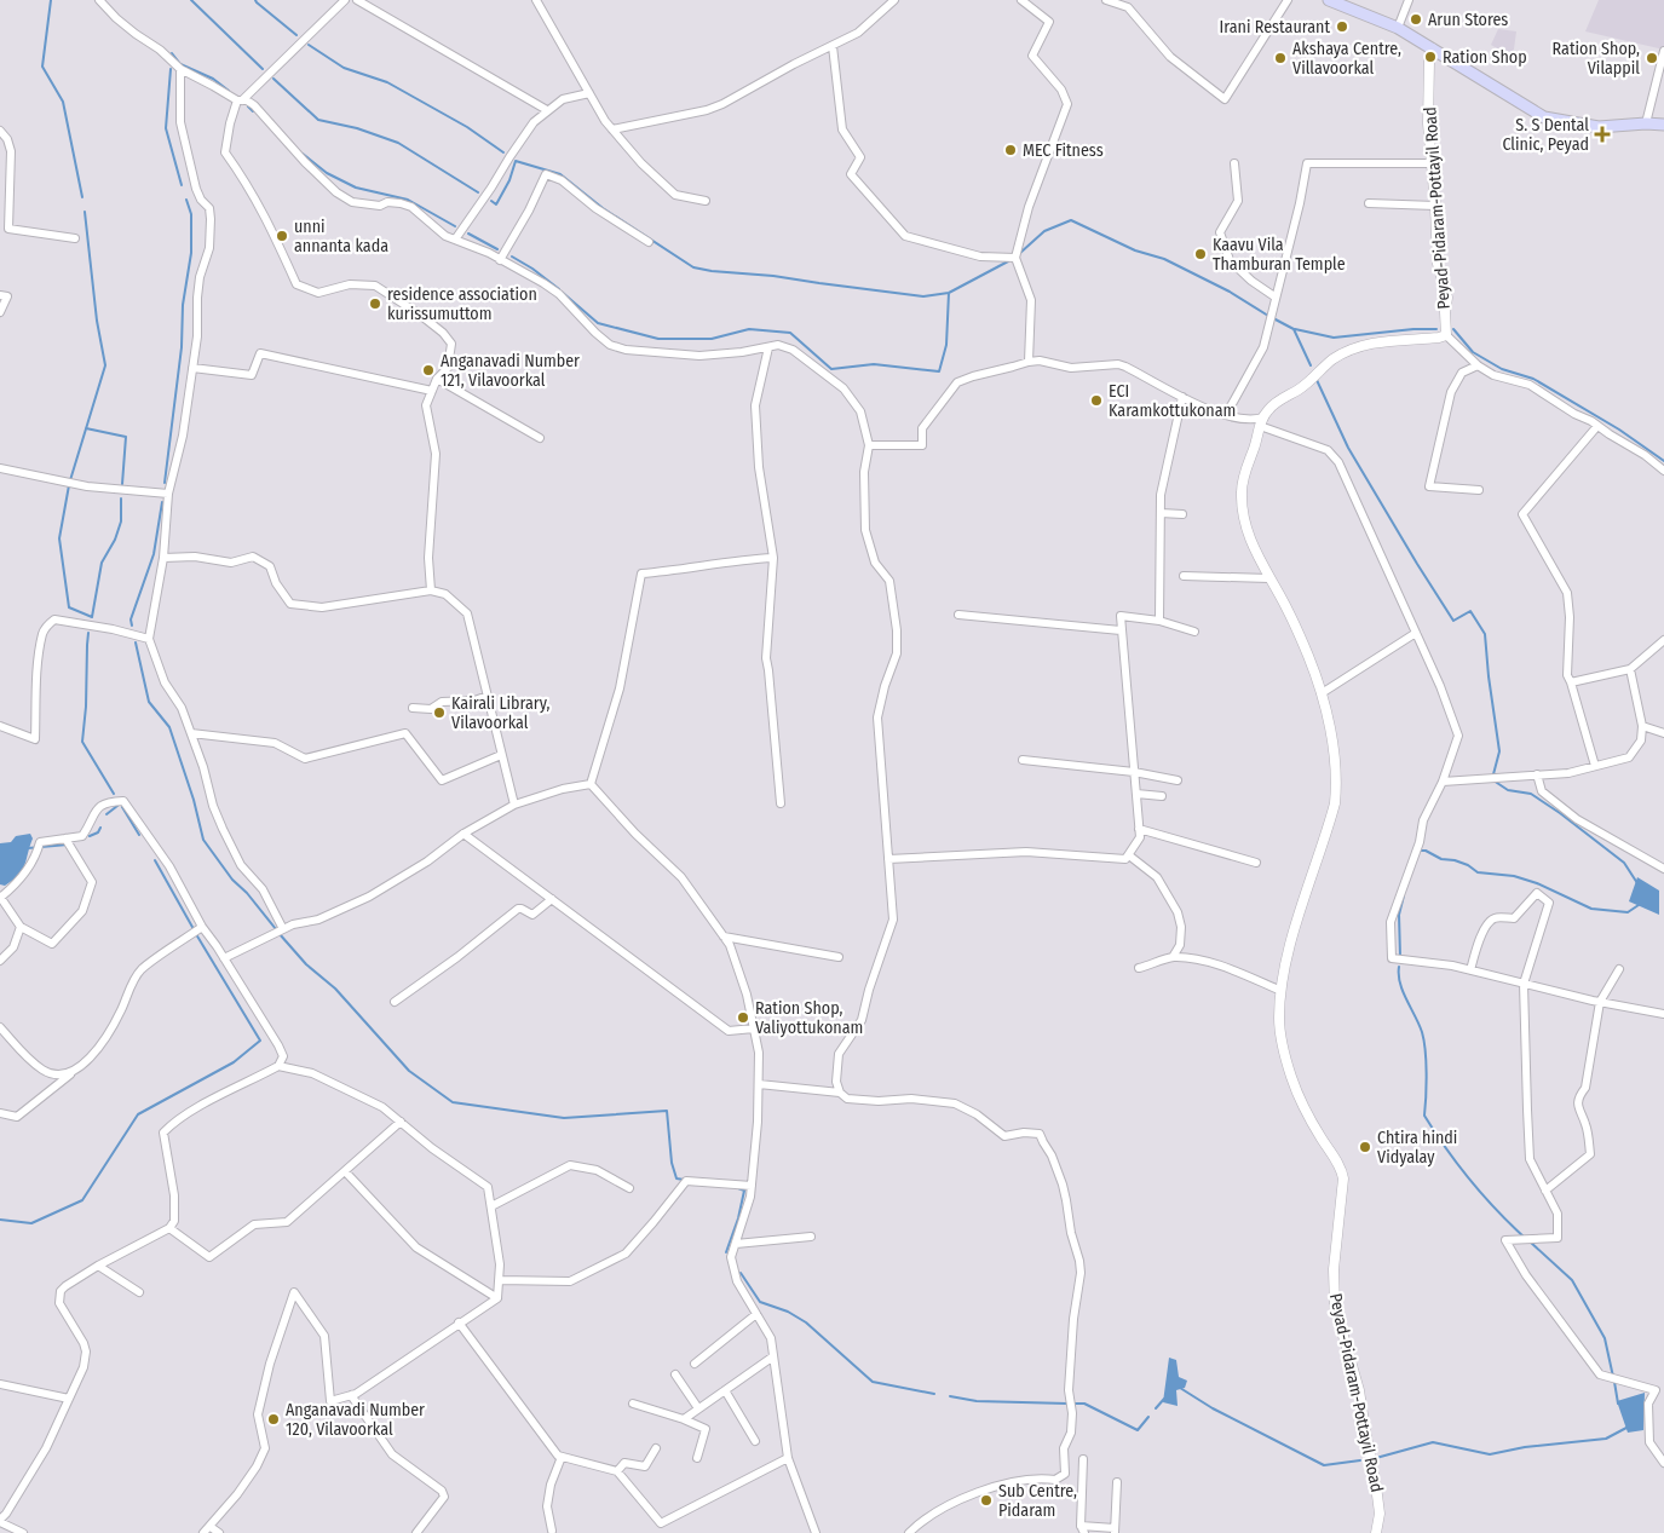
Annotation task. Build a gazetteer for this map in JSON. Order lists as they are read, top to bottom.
{
  "streets": {
    "street": ["Peyad-Pidaram-Pottayil Road"]
  },
  "places": {
    "other": [
      "Arun Stores",
      "Irani Restaurant",
      "Ration Shop",
      "Akshaya Centre, Villavoorkal",
      "Ration Shop, Vilappil",
      "MEC Fitness",
      "unni annanta kada",
      "Kaavu Vila Thamburan Temple",
      "residence association kurissumuttom",
      "Anganavadi Number 121, Vilavoorkal",
      "ECI Karamkottukonam",
      "Kairali Library, Vilavoorkal",
      "Ration Shop, Valiyottukonam",
      "Chtira hindi Vidyalay",
      "Anganavadi Number 120, Vilavoorkal",
      "Sub Centre, Pidaram"
    ],
    "health": ["S. S Dental Clinic, Peyad"]
  }
}
